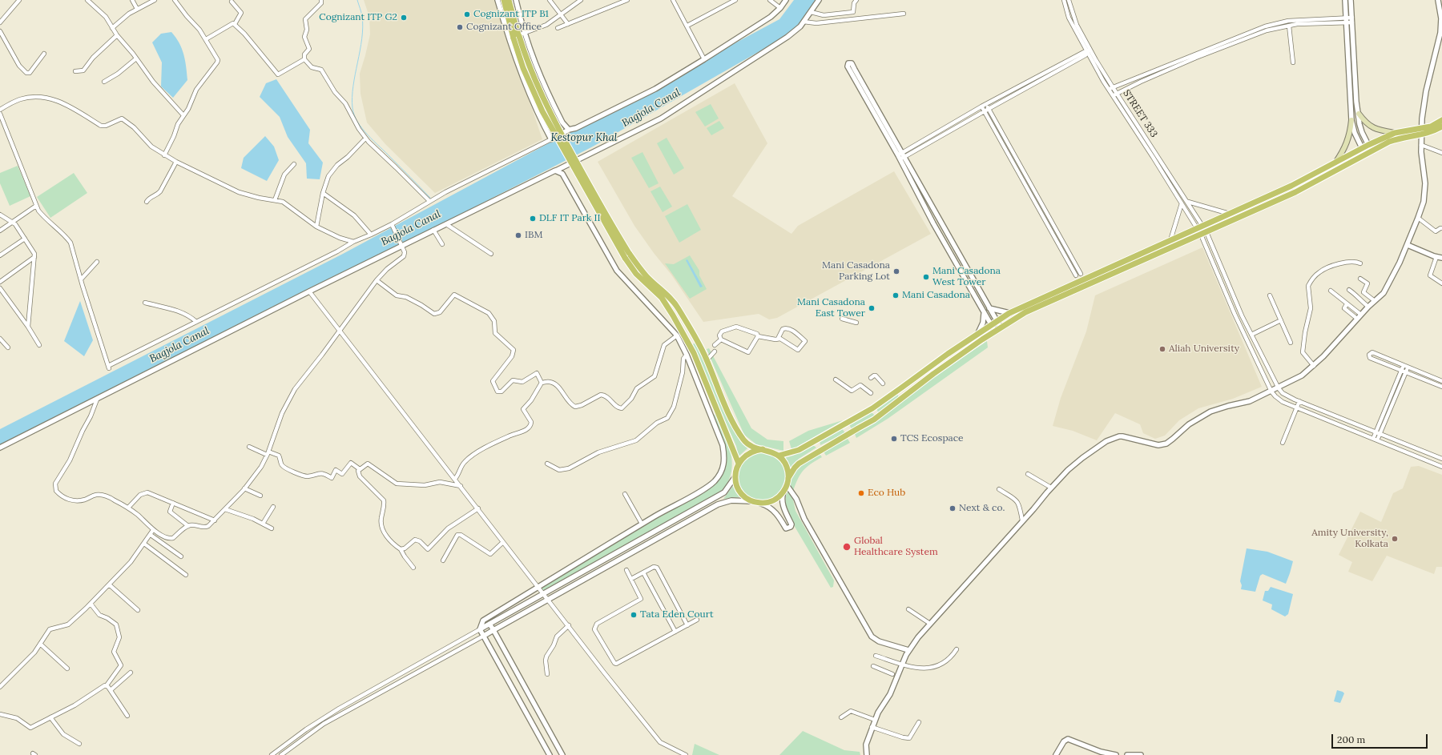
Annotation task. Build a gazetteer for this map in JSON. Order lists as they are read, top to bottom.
{
  "streets": {
    "street": ["STREET 333"]
  },
  "water": ["Bagjola Canal", "Kestopur Khal"],
  "places": [
    "Cognizant ITP B1",
    "Cognizant ITP G2",
    "Cognizant Office",
    "DLF IT Park II",
    "IBM",
    "Mani Casadona Parking Lot",
    "Mani Casadona West Tower",
    "Mani Casadona",
    "Mani Casadona East Tower",
    "Aliah University",
    "TCS Ecospace",
    "Eco Hub",
    "Next & co.",
    "Amity University, Kolkata",
    "Global Healthcare System",
    "Tata Eden Court"
  ],
  "scale_bar": "200 m"
}
